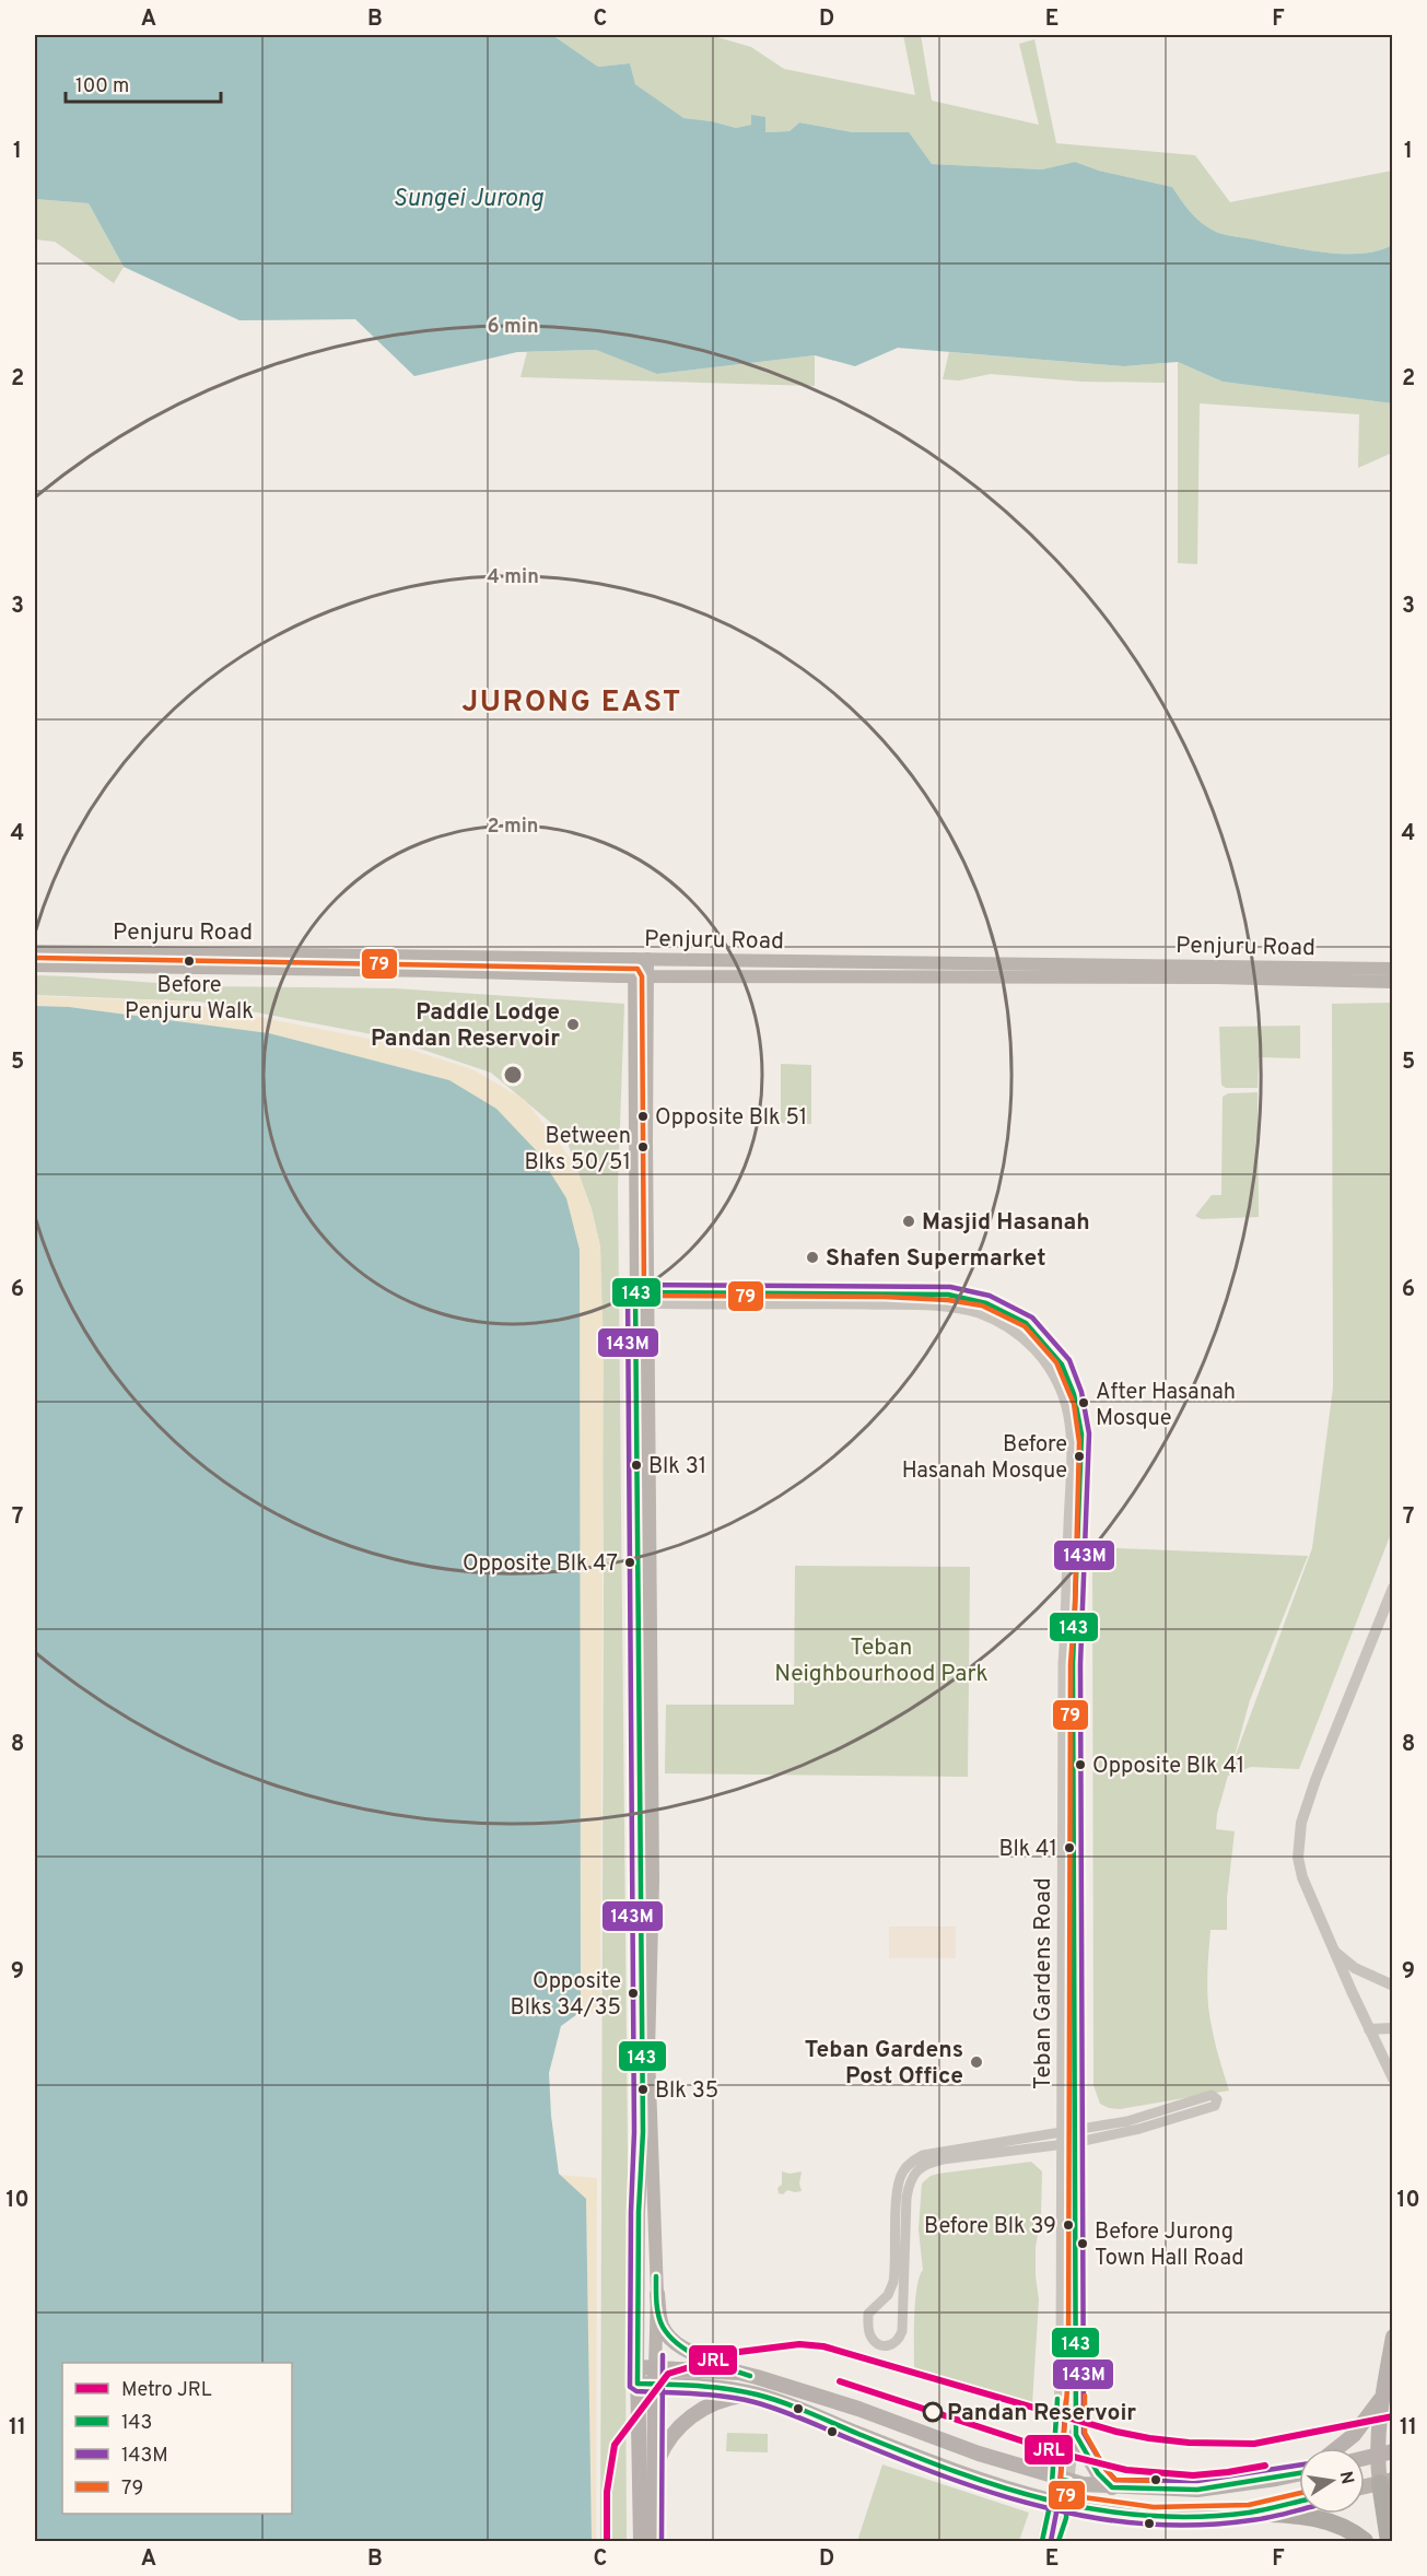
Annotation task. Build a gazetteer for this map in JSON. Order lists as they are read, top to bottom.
{
  "streets": {
    "main road": ["Penjuru Road"],
    "street": ["Teban Gardens Road"]
  },
  "districts": ["JURONG EAST"],
  "water": ["Sungei Jurong"],
  "parks": ["Teban Neighbourhood Park"],
  "places": [
    "Before Penjuru Walk",
    "Paddle Lodge Pandan Reservoir",
    "Opposite Blk 51",
    "Between Blks 50/51",
    "Masjid Hasanah",
    "Shafen Supermarket",
    "After Hasanah Mosque",
    "Before Hasanah Mosque",
    "Blk 31",
    "Opposite Blk 47",
    "Opposite Blk 41",
    "Blk 41",
    "Opposite Blks 34/35",
    "Teban Gardens Post Office",
    "Blk 35",
    "Before Blk 39",
    "Before Jurong Town Hall Road",
    "Pandan Reservoir"
  ],
  "lines": [
    "transit line 79",
    "transit line 143M",
    "transit line 143",
    "metro line JRL"
  ],
  "legend": [
    "Metro JRL",
    "143",
    "143M",
    "79"
  ],
  "scale_bar": "100 m",
  "north": "right",
  "grid": {
    "columns": [
      "A",
      "B",
      "C",
      "D",
      "E",
      "F"
    ],
    "rows": [
      "1",
      "2",
      "3",
      "4",
      "5",
      "6",
      "7",
      "8",
      "9",
      "10",
      "11"
    ]
  },
  "rings": ["6 min", "4 min", "2 min"]
}
